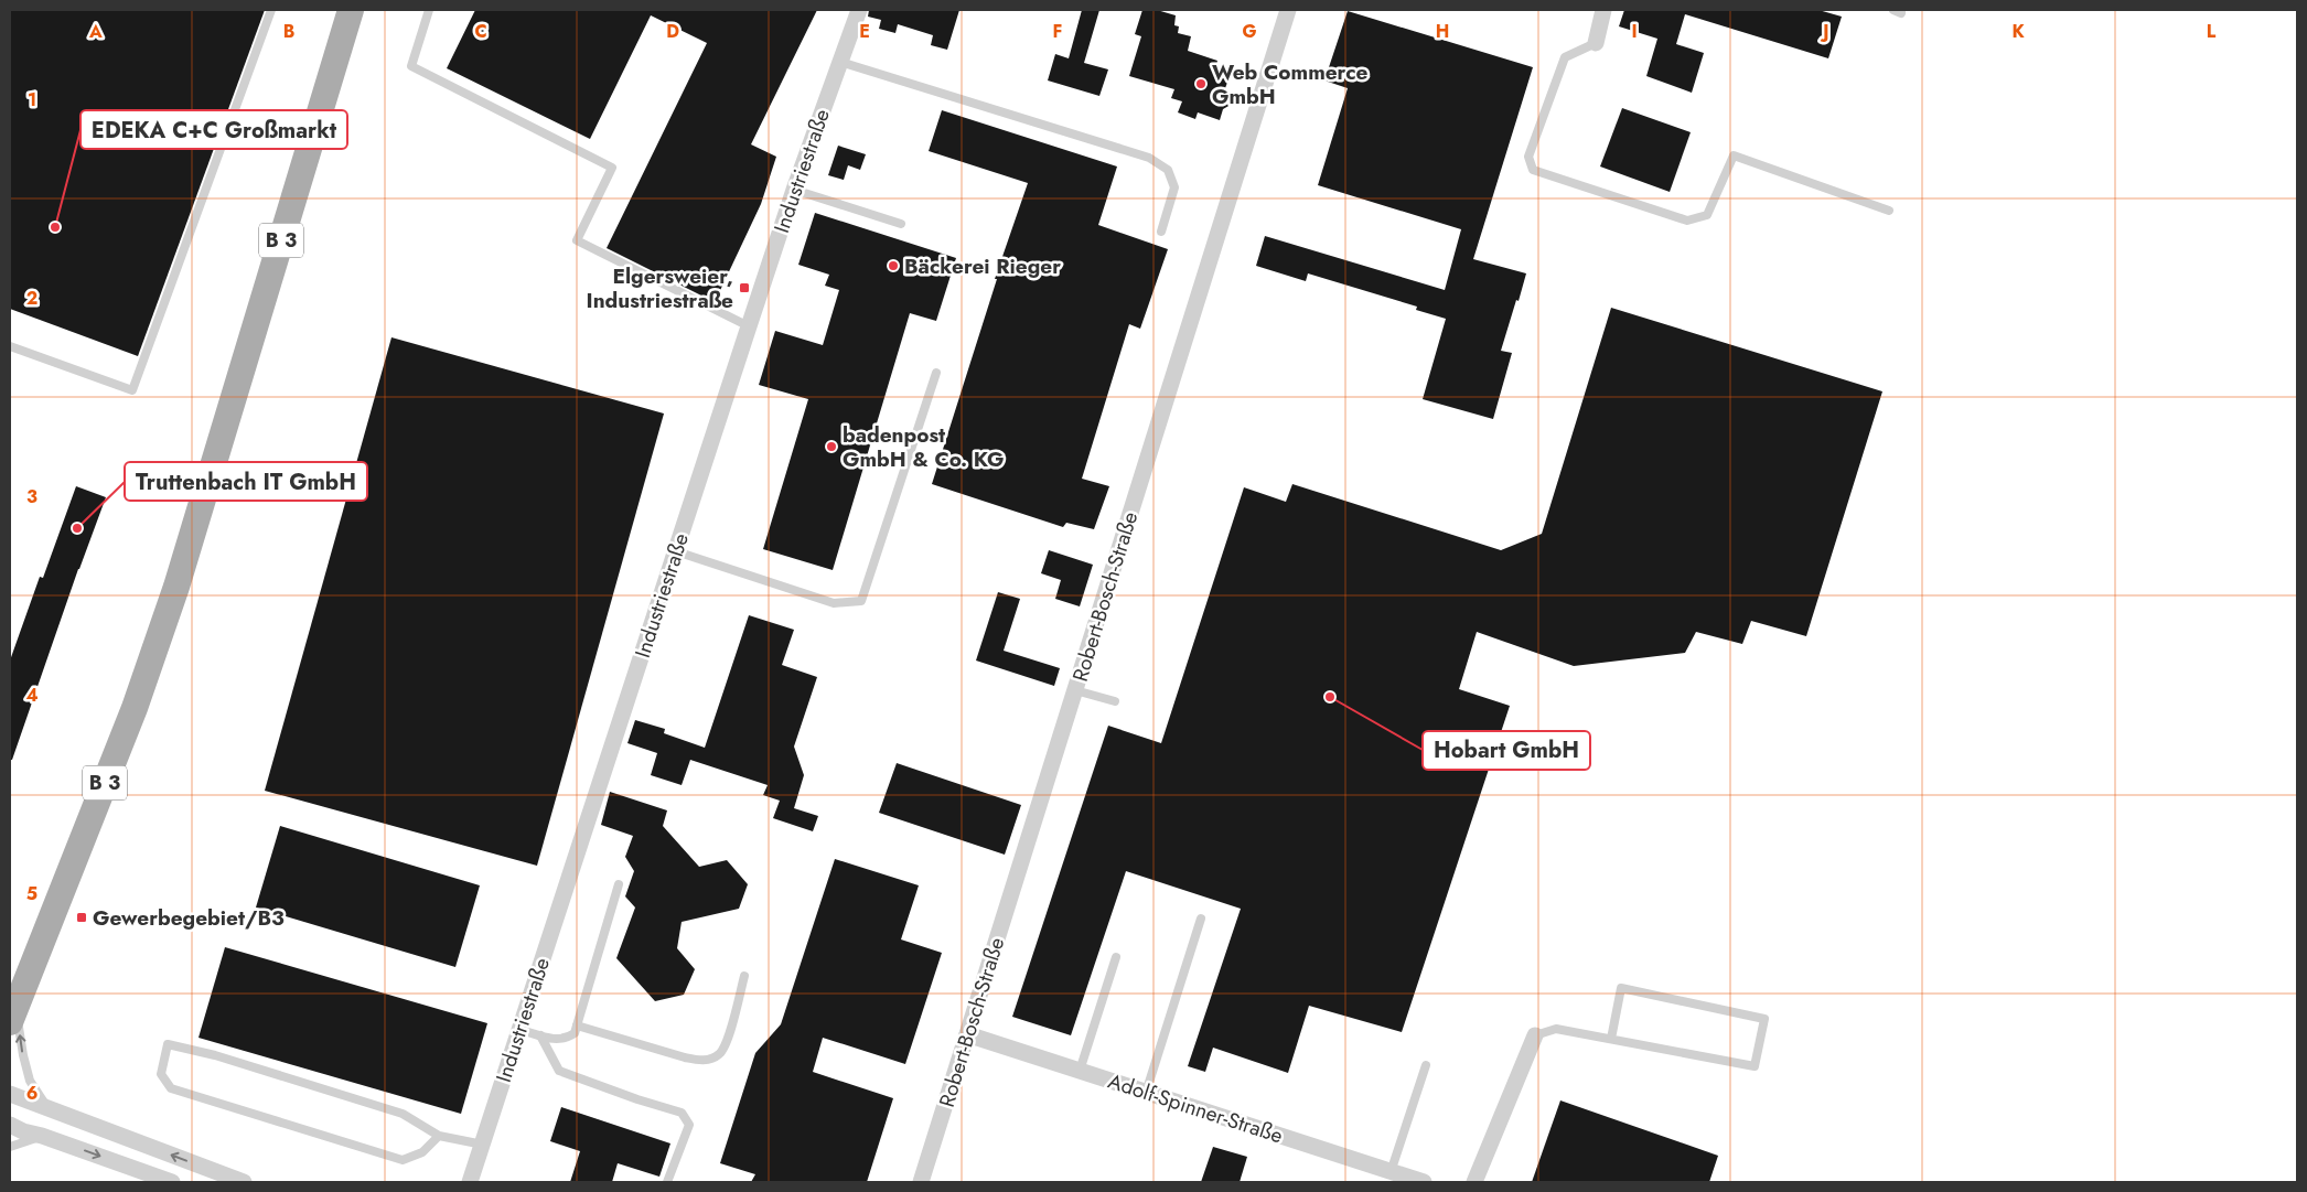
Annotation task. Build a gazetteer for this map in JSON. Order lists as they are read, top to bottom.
{
  "streets": {
    "main road": ["B 3"],
    "street": ["Industriestraße", "Robert-Bosch-Straße", "Adolf-Spinner-Straße"]
  },
  "crossings": [
    ["Robert-Bosch-Straße", "Adolf-Spinner-Straße"]
  ],
  "places": {
    "other": [
      "Web Commerce GmbH",
      "EDEKA C+C Großmarkt",
      "Bäckerei Rieger",
      "badenpost GmbH & Co. KG",
      "Truttenbach IT GmbH",
      "Hobart GmbH"
    ],
    "transit": ["Elgersweier, Industriestraße", "Gewerbegebiet/B3"]
  },
  "grid": {
    "columns": [
      "A",
      "B",
      "C",
      "D",
      "E",
      "F",
      "G",
      "H",
      "I",
      "J",
      "K",
      "L"
    ],
    "rows": [
      "1",
      "2",
      "3",
      "4",
      "5",
      "6"
    ]
  }
}
